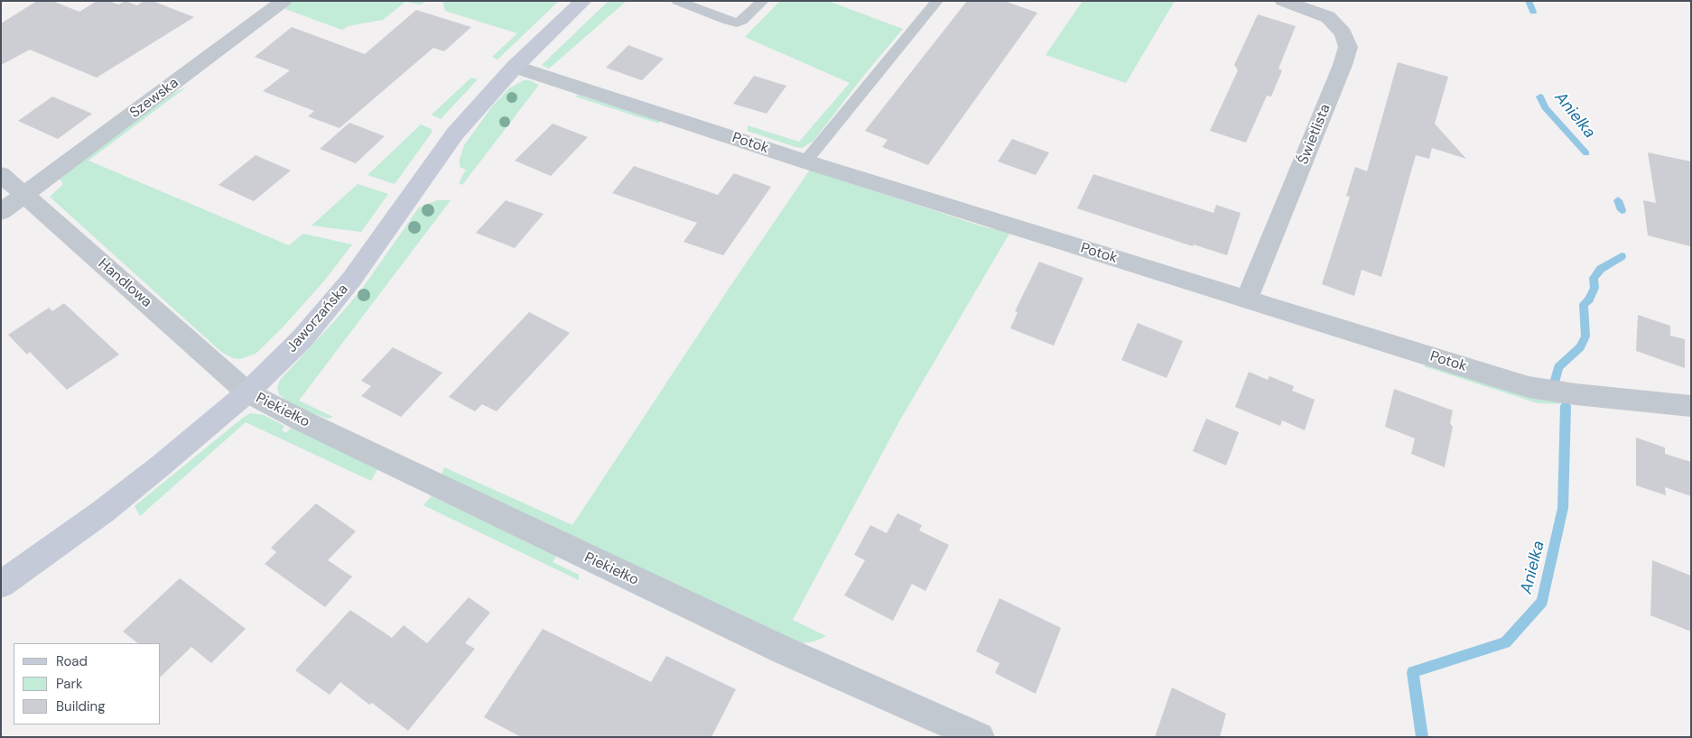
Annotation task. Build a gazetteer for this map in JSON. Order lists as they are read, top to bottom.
{
  "streets": {
    "street": [
      "Szewska",
      "Świetlista",
      "Potok",
      "Handlowa",
      "Jaworzańska",
      "Piekiełko"
    ]
  },
  "crossings": [
    ["Szewska", "Handlowa"],
    ["Świetlista", "Potok"],
    ["Potok", "Jaworzańska"],
    ["Handlowa", "Jaworzańska"],
    ["Handlowa", "Piekiełko"],
    ["Jaworzańska", "Piekiełko"]
  ],
  "water": ["Anielka"],
  "legend": ["Road", "Park", "Building"]
}
